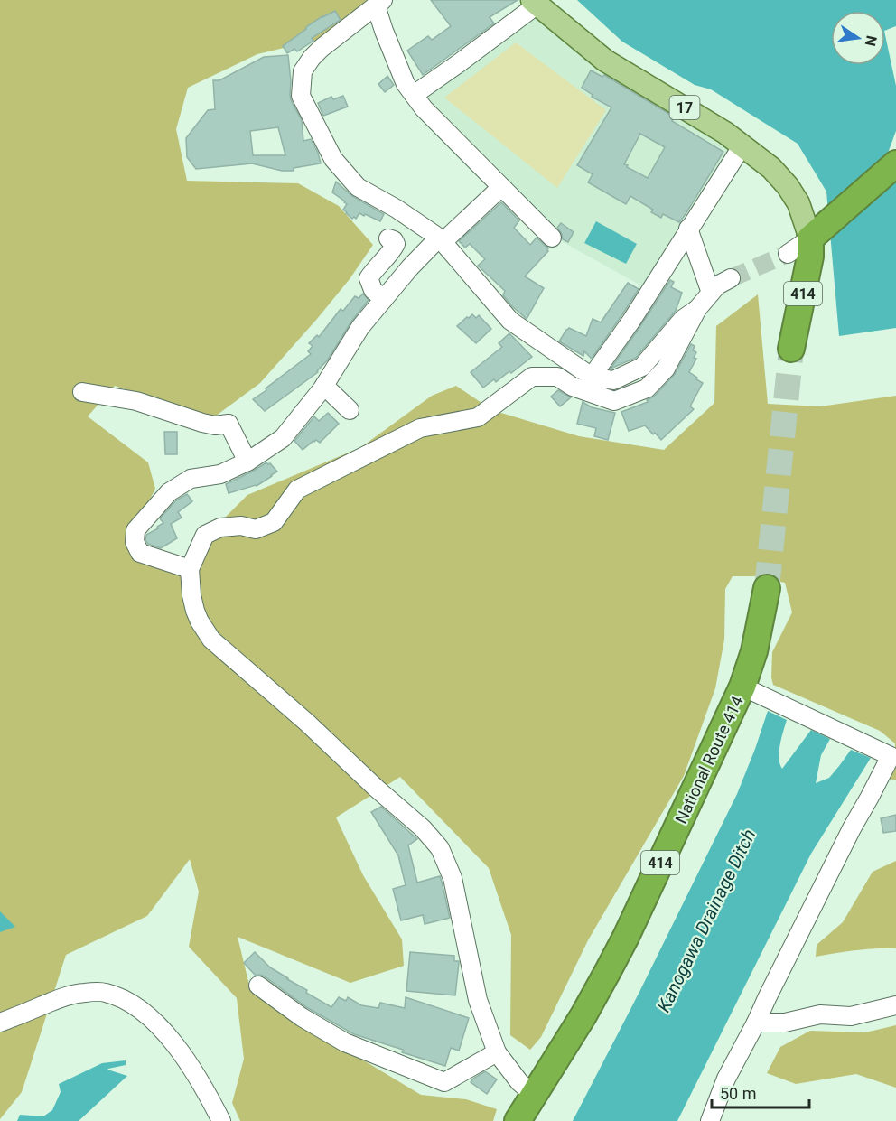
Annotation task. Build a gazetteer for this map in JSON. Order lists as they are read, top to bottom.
{
  "streets": {
    "highway": ["414", "National Route 414"],
    "main road": ["17"]
  },
  "crossings": [
    ["17", "414"]
  ],
  "water": ["Kanogawa Drainage Ditch"],
  "scale_bar": "50 m",
  "north": "right"
}
